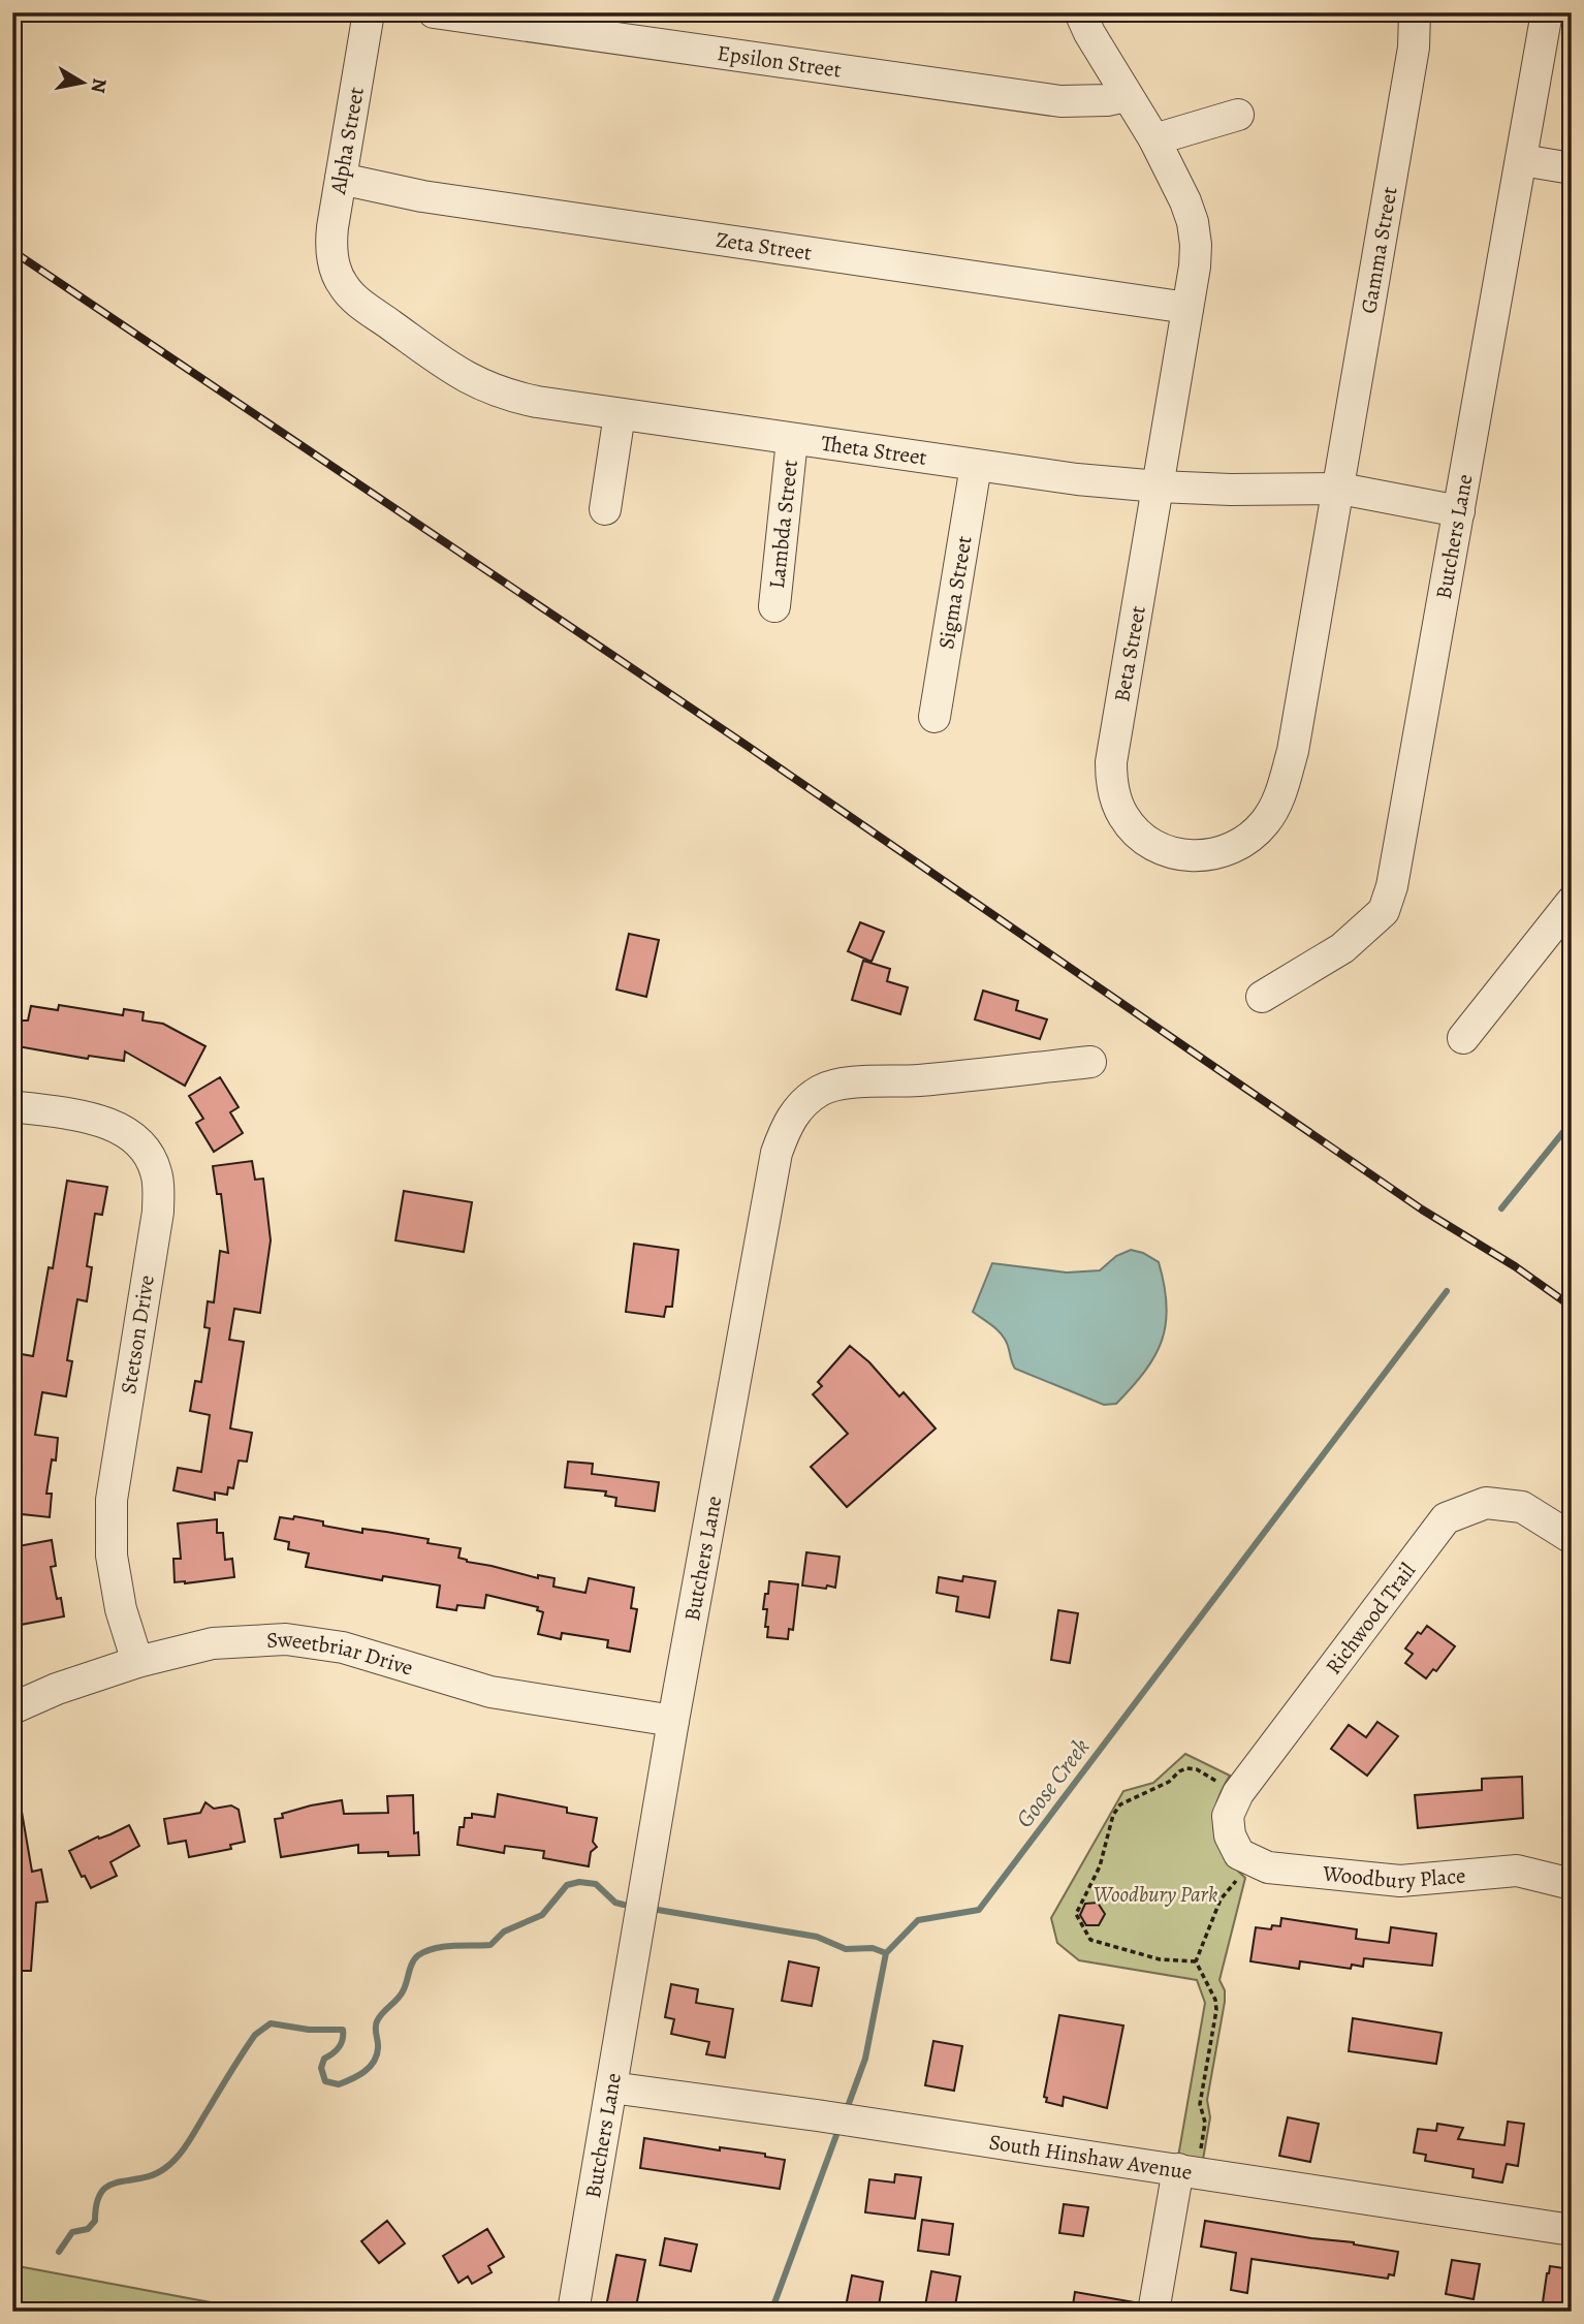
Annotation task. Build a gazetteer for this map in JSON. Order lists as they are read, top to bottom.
{
  "streets": {
    "street": [
      "Epsilon Street",
      "Alpha Street",
      "Zeta Street",
      "Gamma Street",
      "Theta Street",
      "Lambda Street",
      "Butchers Lane",
      "Sigma Street",
      "Beta Street",
      "Stetson Drive",
      "Richwood Trail",
      "Sweetbriar Drive",
      "Woodbury Place",
      "South Hinshaw Avenue"
    ]
  },
  "crossings": [
    ["Epsilon Street", "Beta Street"],
    ["Alpha Street", "Zeta Street"],
    ["Alpha Street", "Theta Street"],
    ["Zeta Street", "Beta Street"],
    ["Gamma Street", "Theta Street"],
    ["Gamma Street", "Beta Street"],
    ["Theta Street", "Lambda Street"],
    ["Theta Street", "Butchers Lane"],
    ["Theta Street", "Sigma Street"],
    ["Theta Street", "Beta Street"],
    ["Butchers Lane", "Sweetbriar Drive"],
    ["Butchers Lane", "South Hinshaw Avenue"],
    ["Stetson Drive", "Sweetbriar Drive"],
    ["Richwood Trail", "Woodbury Place"]
  ],
  "water": ["Goose Creek"],
  "parks": ["Woodbury Park"],
  "north": "right"
}
